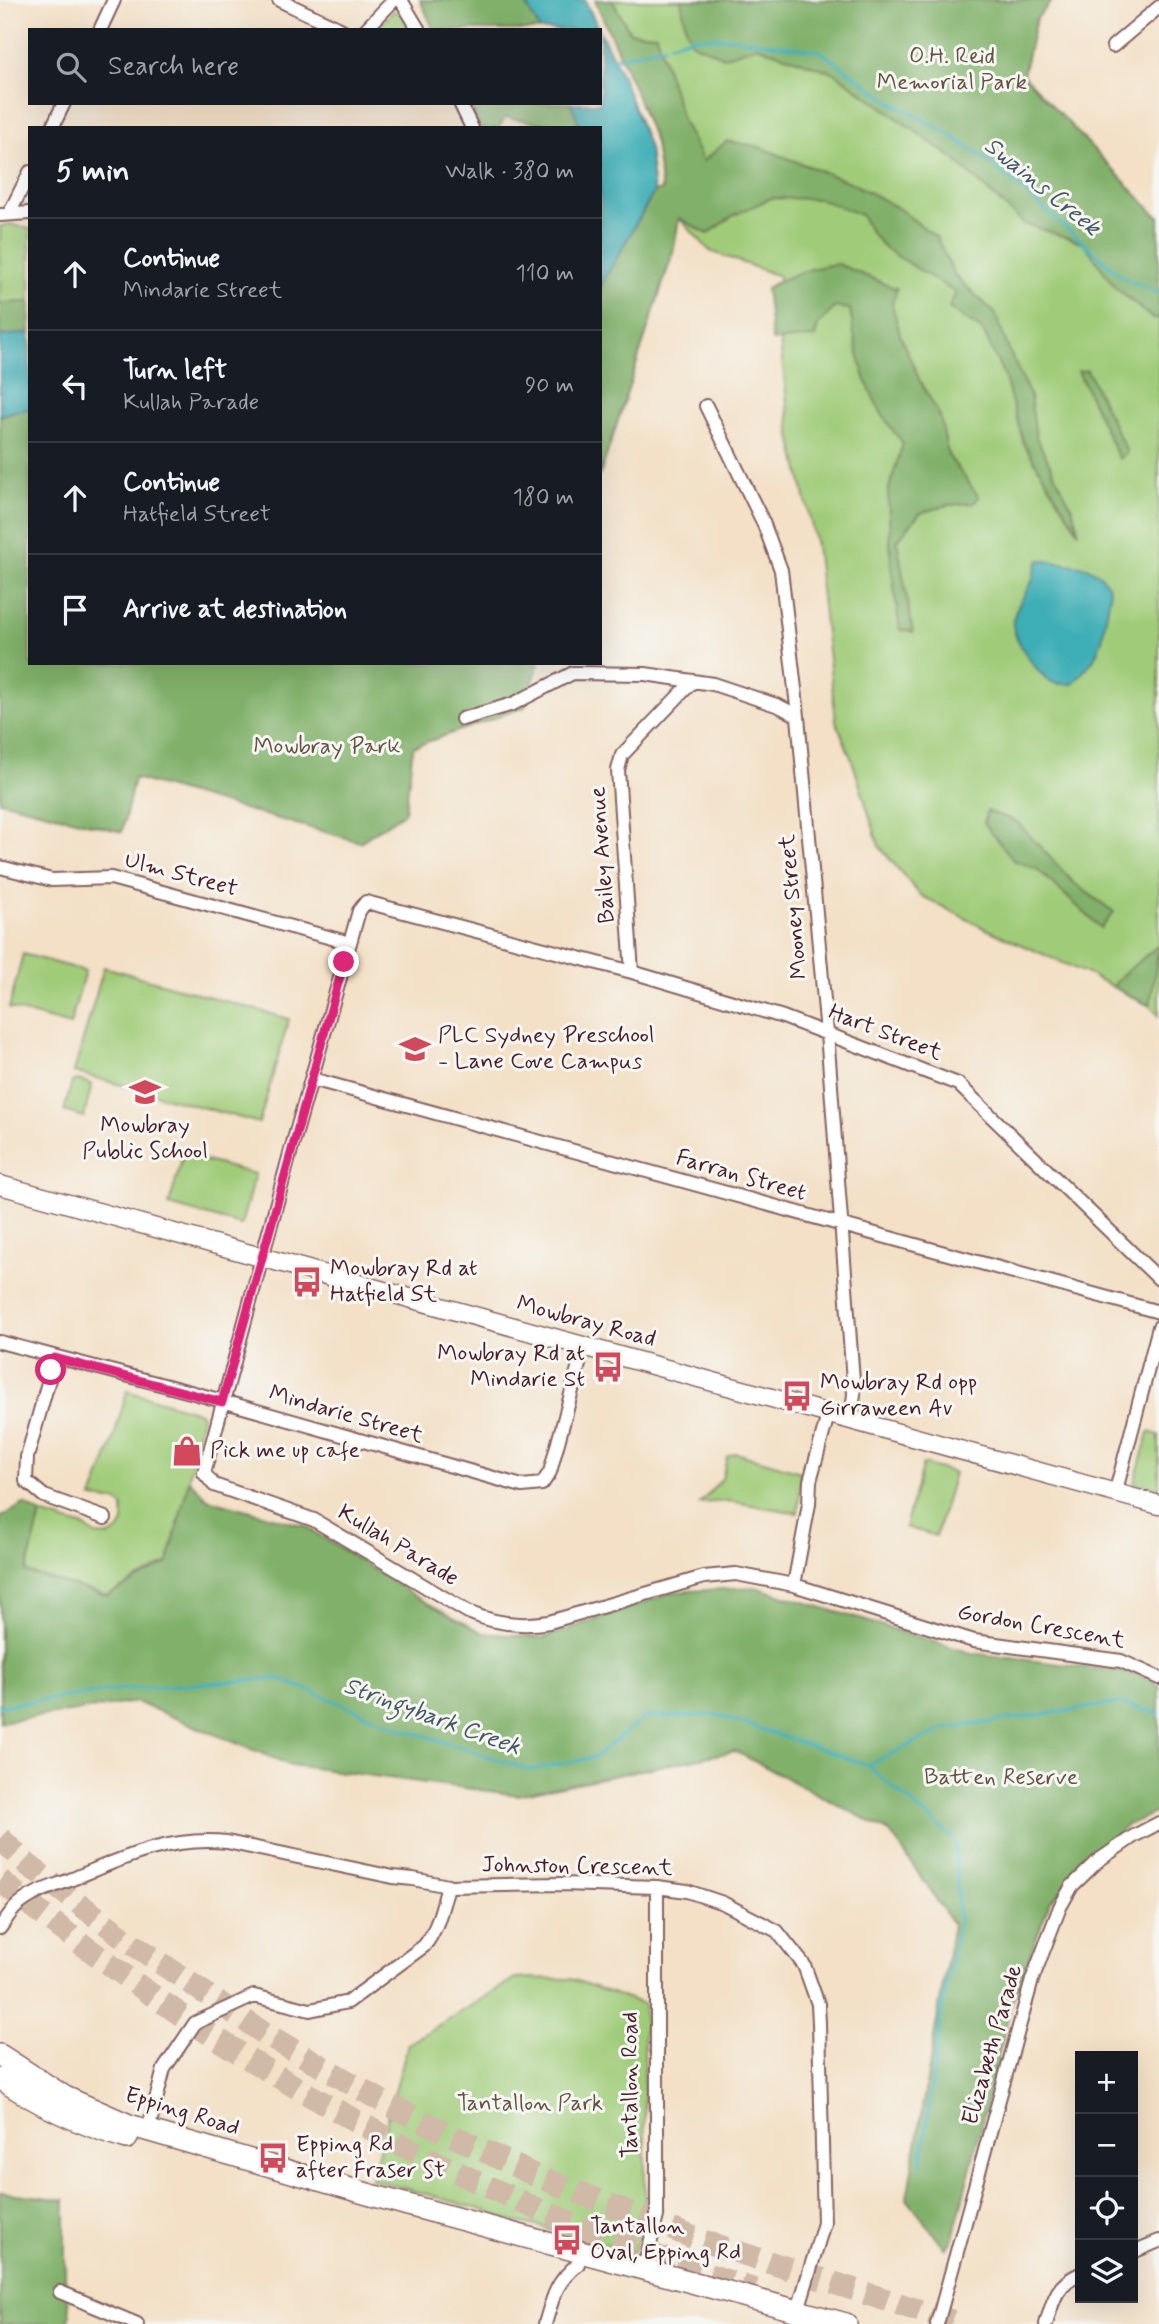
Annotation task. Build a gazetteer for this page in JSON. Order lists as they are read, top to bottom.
{
  "streets": {
    "main road": ["Mowbray Road", "Epping Road"],
    "street": [
      "Bailey Avenue",
      "Ulm Street",
      "Mooney Street",
      "Hart Street",
      "Farran Street",
      "Mindarie Street",
      "Kullah Parade",
      "Gordon Crescent",
      "Johnston Crescent",
      "Elizabeth Parade",
      "Tantallon Road"
    ]
  },
  "crossings": [
    ["Bailey Avenue", "Hart Street"],
    ["Ulm Street", "Kullah Parade"],
    ["Mooney Street", "Hart Street"],
    ["Mooney Street", "Farran Street"],
    ["Mooney Street", "Mowbray Road"],
    ["Hart Street", "Kullah Parade"],
    ["Farran Street", "Kullah Parade"],
    ["Mowbray Road", "Mindarie Street"],
    ["Mowbray Road", "Kullah Parade"],
    ["Mindarie Street", "Kullah Parade"],
    ["Kullah Parade", "Gordon Crescent"],
    ["Johnston Crescent", "Tantallon Road"],
    ["Johnston Crescent", "Epping Road"],
    ["Tantallon Road", "Epping Road"]
  ],
  "water": ["Swains Creek", "Stringybark Creek"],
  "parks": [
    "O.H. Reid Memorial Park",
    "Mowbray Park",
    "Batten Reserve",
    "Tantallon Park"
  ],
  "places": {
    "school or university": ["PLC Sydney Preschool - Lane Cove Campus", "Mowbray Public School"],
    "bus stop": [
      "Mowbray Rd at Hatfield St",
      "Mowbray Rd at Mindarie St",
      "Mowbray Rd opp Girraween Av",
      "Epping Rd after Fraser St",
      "Tantallon Oval, Epping Rd"
    ],
    "shop": ["Pick me up cafe"]
  },
  "page": {
    "search": "Search here",
    "heading": ["5 min", "Walk · 380 m"],
    "list": [
      ["Continue", "Mindarie Street", "110 m"],
      ["Turn left", "Kullah Parade", "90 m"],
      ["Continue", "Hatfield Street", "180 m"],
      "Arrive at destination"
    ],
    "map_buttons": ["+", "−"]
  }
}
